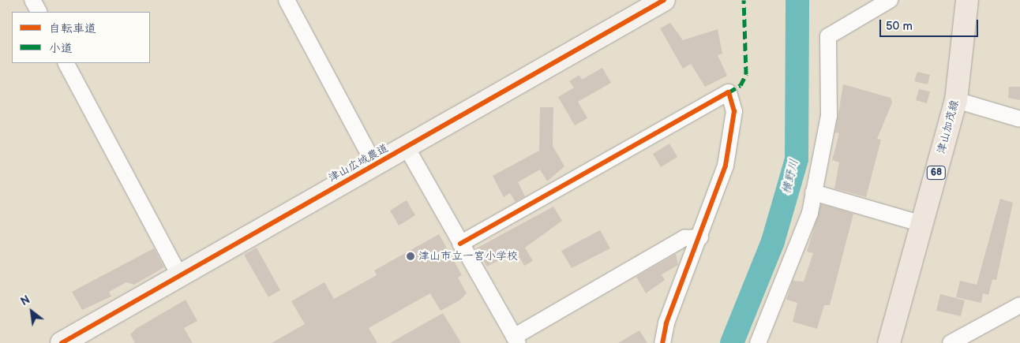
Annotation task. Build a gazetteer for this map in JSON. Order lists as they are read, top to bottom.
{
  "streets": {
    "main road": ["津山加茂線", "68"],
    "street": ["津山広域農道"]
  },
  "water": ["横野川"],
  "places": ["津山市立一宮小学校"],
  "legend": ["自転車道", "小道"],
  "scale_bar": "50 m",
  "north": "top left"
}
